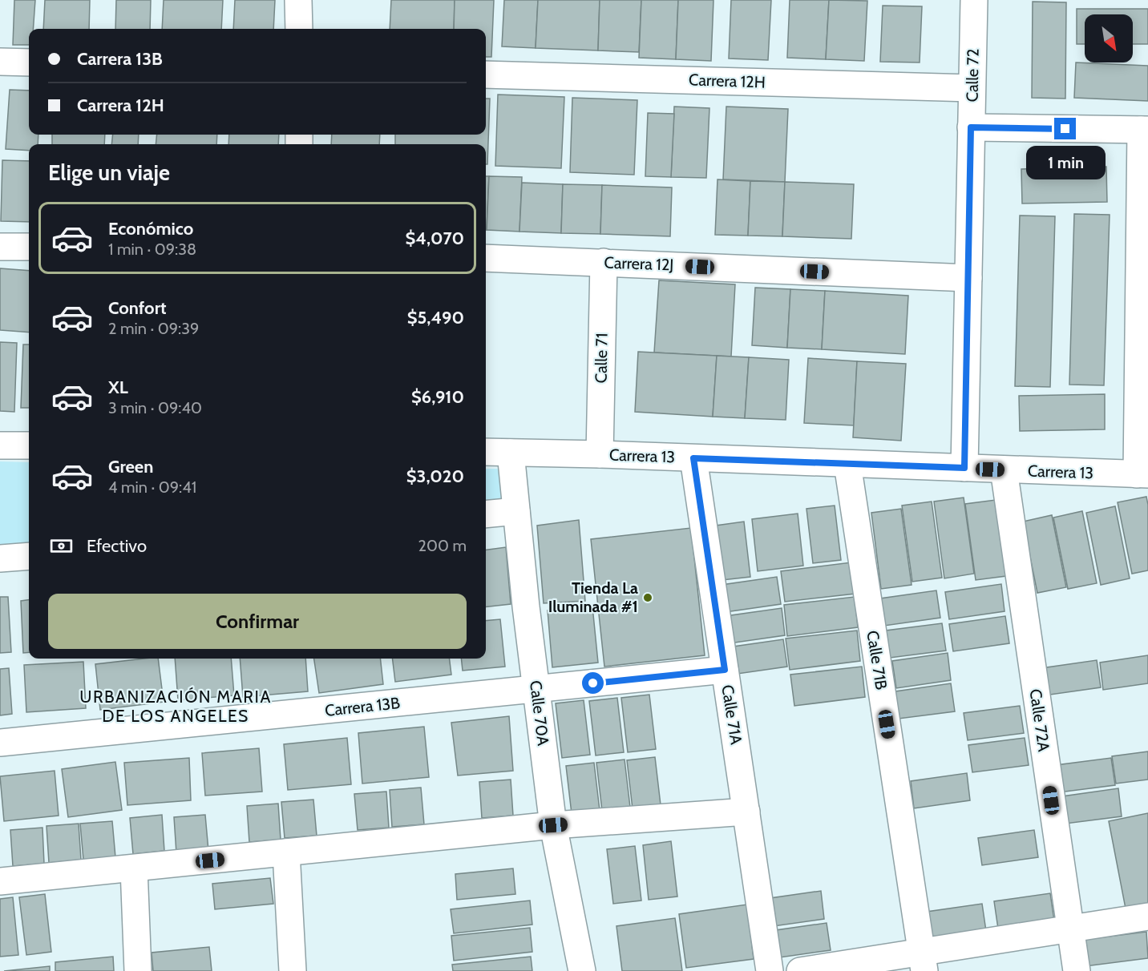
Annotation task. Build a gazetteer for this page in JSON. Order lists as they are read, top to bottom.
{
  "streets": {
    "street": [
      "Calle 72",
      "Carrera 12H",
      "Carrera 12J",
      "Calle 71",
      "Carrera 13",
      "Calle 71B",
      "Carrera 13B",
      "Calle 70A",
      "Calle 71A",
      "Calle 72A"
    ]
  },
  "crossings": [
    ["Calle 72", "Carrera 12H"],
    ["Calle 72", "Carrera 12J"],
    ["Calle 72", "Carrera 13"],
    ["Carrera 12J", "Calle 71"],
    ["Calle 71", "Carrera 13"],
    ["Carrera 13", "Calle 71B"],
    ["Carrera 13", "Calle 70A"],
    ["Carrera 13", "Calle 71A"],
    ["Carrera 13", "Calle 72A"],
    ["Carrera 13B", "Calle 70A"],
    ["Carrera 13B", "Calle 71A"]
  ],
  "districts": ["URBANIZACIÓN MARIA DE LOS ANGELES"],
  "places": ["Tienda La Iluminada #1"],
  "north": "bottom right",
  "page": {
    "banner": ["Carrera 13B", "Carrera 12H"],
    "heading": "Elige un viaje",
    "bubble": "1 min",
    "list": [
      {
        "name": "Económico",
        "note": "1 min · 09:38",
        "value": "$4,070"
      },
      {
        "name": "Confort",
        "note": "2 min · 09:39",
        "value": "$5,490"
      },
      {
        "name": "XL",
        "note": "3 min · 09:40",
        "value": "$6,910"
      },
      {
        "name": "Green",
        "note": "4 min · 09:41",
        "value": "$3,020"
      }
    ],
    "pay": ["Efectivo", "200 m"],
    "buttons": "Confirmar"
  }
}
